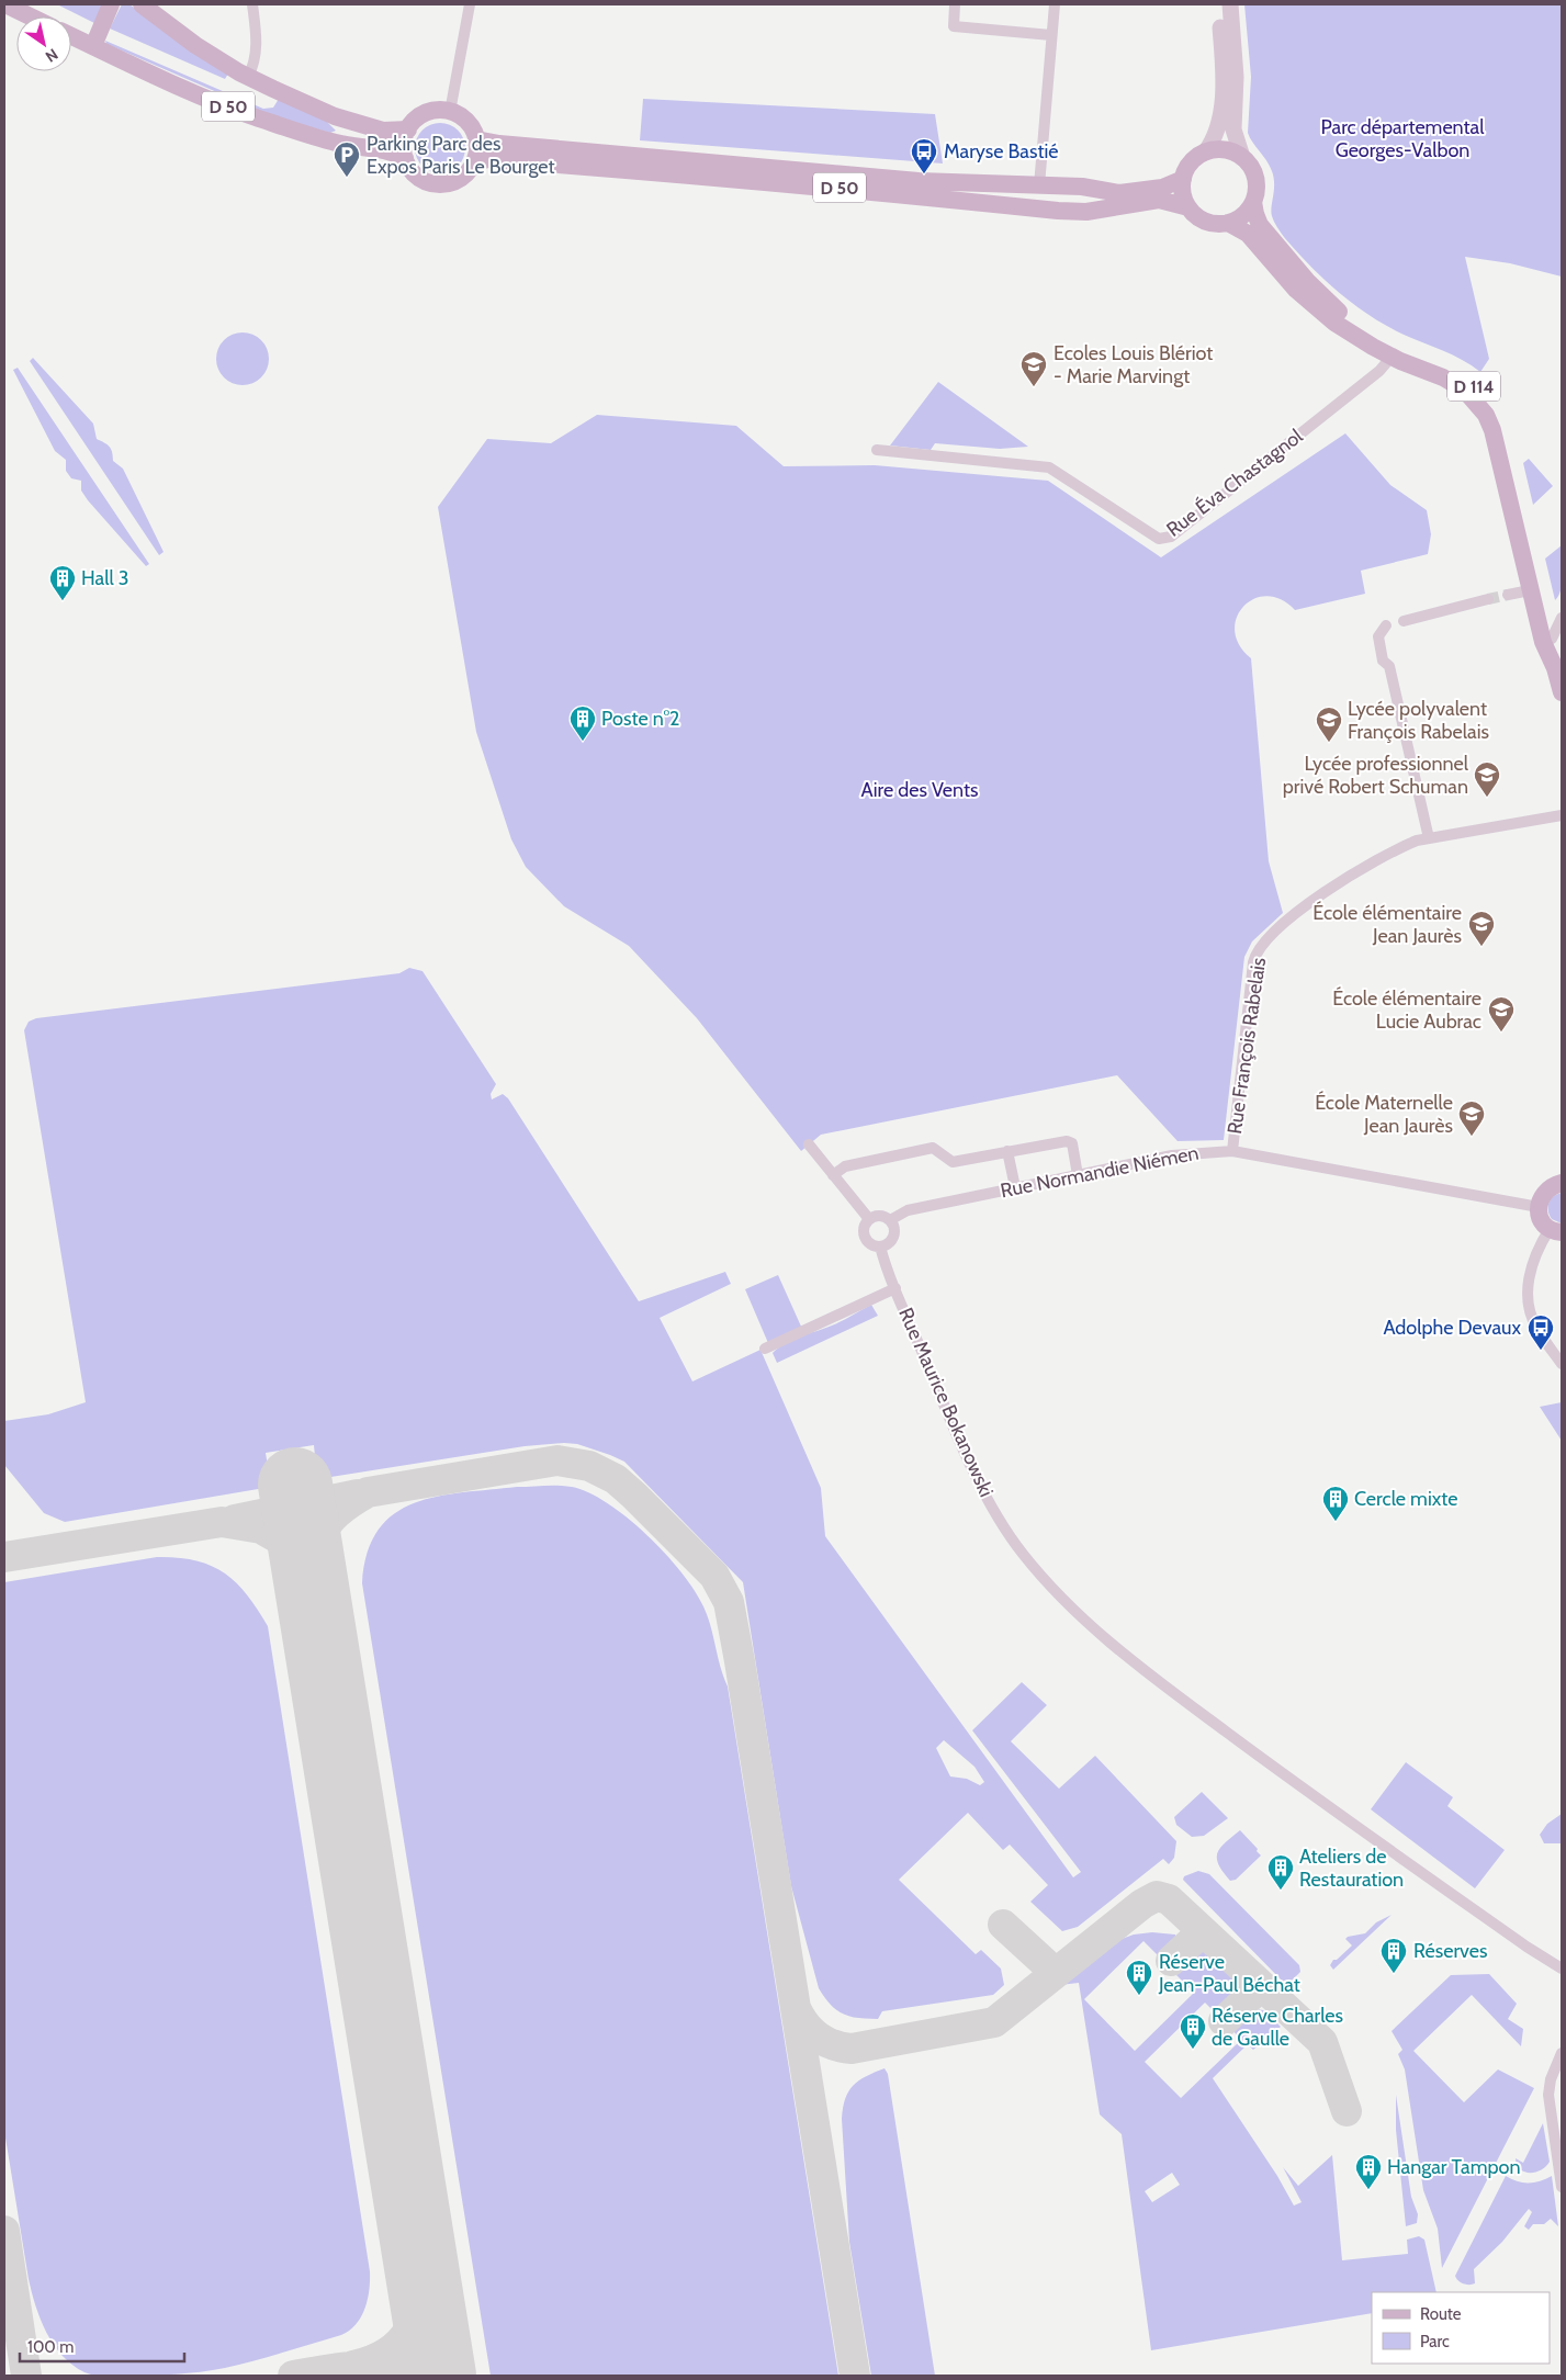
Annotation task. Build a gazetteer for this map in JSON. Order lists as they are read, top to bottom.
{
  "streets": {
    "main road": ["D 50", "D 114"],
    "street": [
      "Rue Éva Chastagnol",
      "Rue François Rabelais",
      "Rue Normandie Niémen",
      "Rue Maurice Bokanowski"
    ]
  },
  "crossings": [
    ["D 50", "D 114"],
    ["D 114", "Rue Éva Chastagnol"],
    ["Rue François Rabelais", "Rue Normandie Niémen"],
    ["Rue Normandie Niémen", "Rue Maurice Bokanowski"]
  ],
  "parks": ["Parc départemental Georges-Valbon", "Aire des Vents"],
  "places": {
    "bus stop": ["Maryse Bastié", "Adolphe Devaux"],
    "parking": ["Parking Parc des Expos Paris Le Bourget"],
    "school or university": [
      "Ecoles Louis Blériot - Marie Marvingt",
      "Lycée polyvalent François Rabelais",
      "Lycée professionnel privé Robert Schuman",
      "École élémentaire Jean Jaurès",
      "École élémentaire Lucie Aubrac",
      "École Maternelle Jean Jaurès"
    ],
    "building": [
      "Hall 3",
      "Poste n°2",
      "Cercle mixte",
      "Ateliers de Restauration",
      "Réserves",
      "Réserve Jean-Paul Béchat",
      "Réserve Charles de Gaulle",
      "Hangar Tampon"
    ]
  },
  "legend": ["Route", "Parc"],
  "scale_bar": "100 m",
  "north": "bottom right"
}
